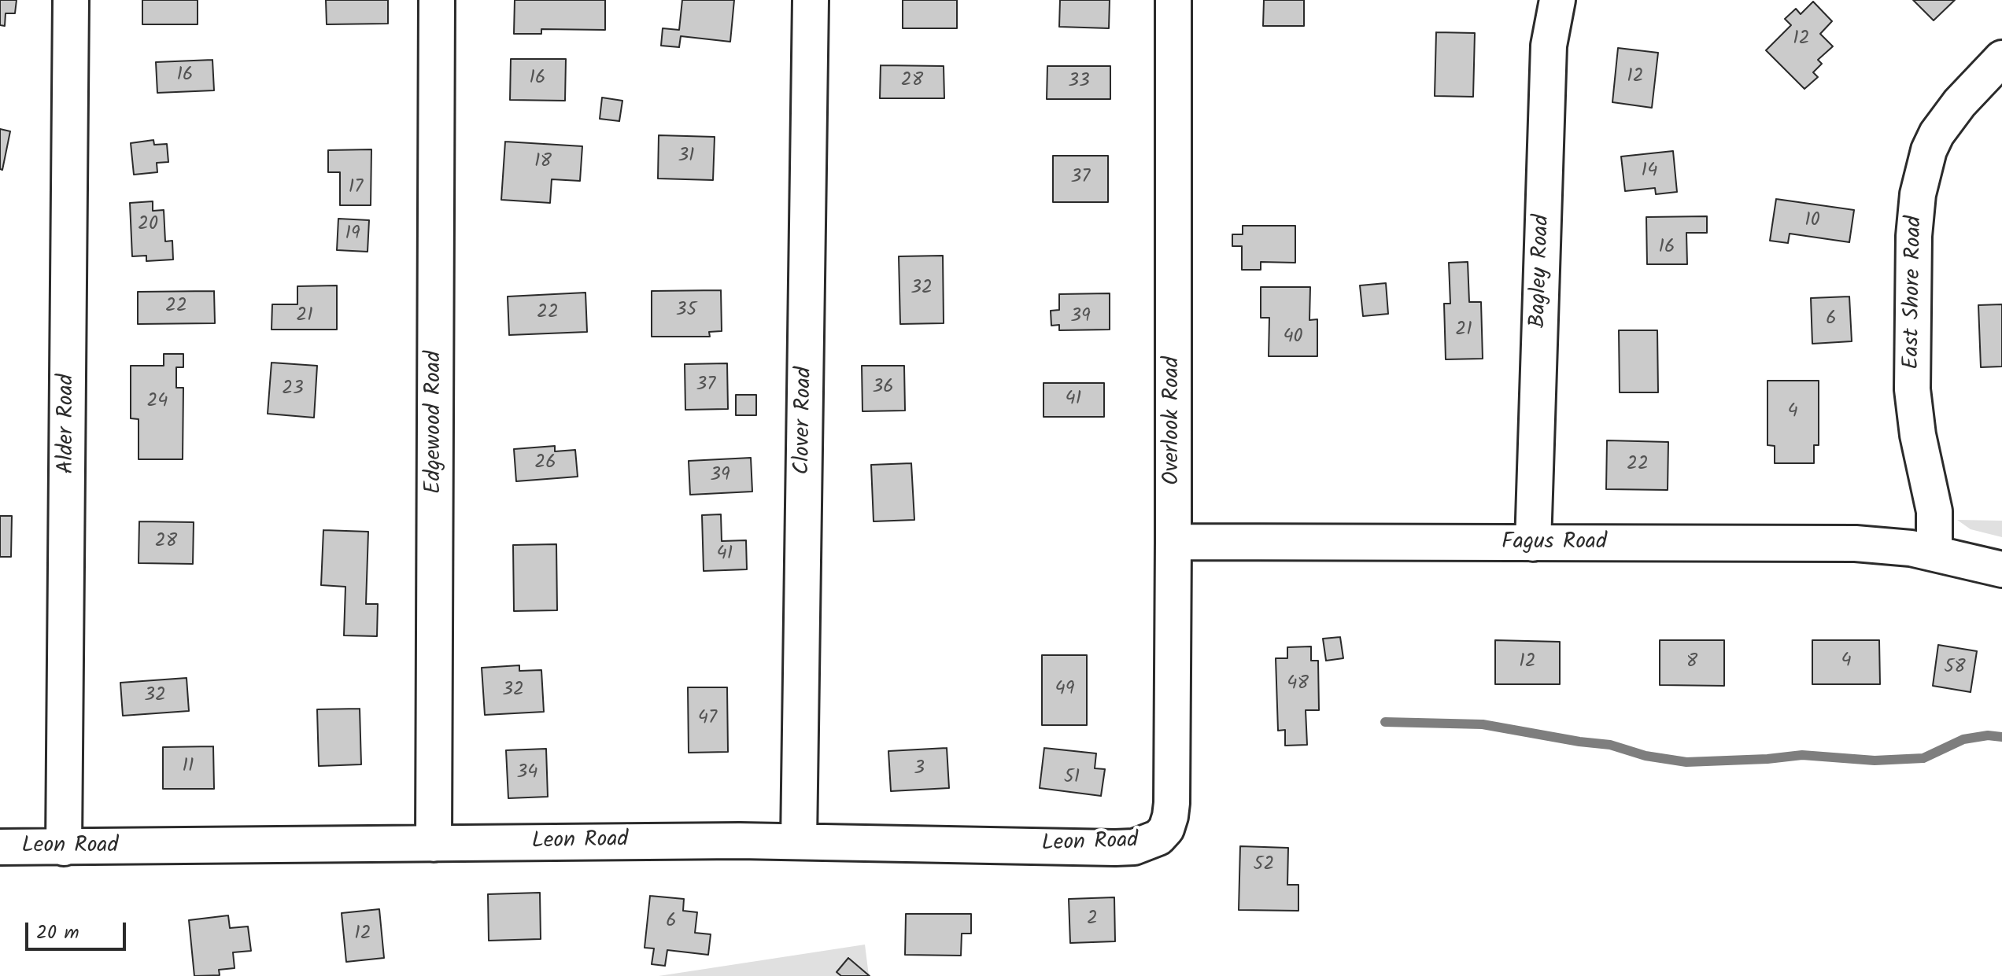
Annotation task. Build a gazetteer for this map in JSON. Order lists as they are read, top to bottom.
{
  "streets": {
    "street": [
      "Bagley Road",
      "East Shore Road",
      "Clover Road",
      "Overlook Road",
      "Edgewood Road",
      "Alder Road",
      "Fagus Road",
      "Leon Road"
    ]
  },
  "crossings": [
    ["Bagley Road", "Fagus Road"],
    ["East Shore Road", "Fagus Road"],
    ["Clover Road", "Leon Road"],
    ["Overlook Road", "Fagus Road"],
    ["Overlook Road", "Leon Road"],
    ["Edgewood Road", "Leon Road"],
    ["Alder Road", "Leon Road"]
  ],
  "house_numbers": [
    "12",
    "16",
    "12",
    "16",
    "28",
    "33",
    "31",
    "18",
    "14",
    "37",
    "17",
    "10",
    "20",
    "19",
    "16",
    "32",
    "22",
    "35",
    "22",
    "21",
    "39",
    "6",
    "21",
    "40",
    "37",
    "36",
    "23",
    "41",
    "24",
    "4",
    "26",
    "22",
    "39",
    "28",
    "41",
    "4",
    "12",
    "8",
    "58",
    "48",
    "49",
    "32",
    "32",
    "47",
    "11",
    "3",
    "34",
    "51",
    "52",
    "2",
    "6",
    "12"
  ],
  "scale_bar": "20 m"
}
